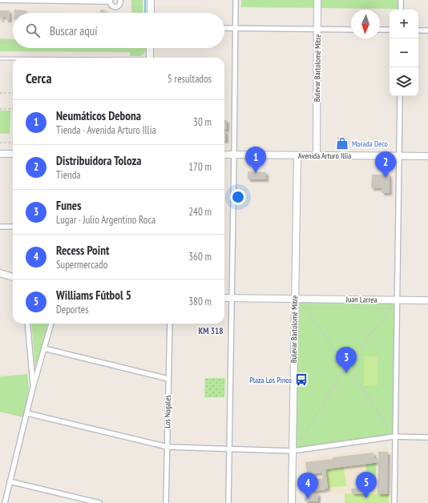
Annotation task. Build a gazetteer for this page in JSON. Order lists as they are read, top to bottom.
{
  "streets": {
    "street": [
      "Bulevar Bartolomé Mitre",
      "Avenida Arturo Illia",
      "Juan Larrea",
      "Los Nogales"
    ]
  },
  "crossings": [
    ["Bulevar Bartolomé Mitre", "Avenida Arturo Illia"],
    ["Bulevar Bartolomé Mitre", "Juan Larrea"]
  ],
  "districts": ["KM 318"],
  "places": {
    "shop": ["Morada Deco"],
    "bus stop": ["Plaza Los Pinos"]
  },
  "north": "bottom",
  "page": {
    "map_buttons": ["+", "−"],
    "search": "Buscar aquí",
    "heading": ["Cerca", "5 resultados"],
    "list": [
      {
        "mark": "1",
        "name": "Neumáticos Debona",
        "note": "Tienda · Avenida Arturo Illia",
        "value": "30 m"
      },
      {
        "mark": "2",
        "name": "Distribuidora Toloza",
        "note": "Tienda",
        "value": "170 m"
      },
      {
        "mark": "3",
        "name": "Funes",
        "note": "Lugar · Julio Argentino Roca",
        "value": "240 m"
      },
      {
        "mark": "4",
        "name": "Recess Point",
        "note": "Supermercado",
        "value": "360 m"
      },
      {
        "mark": "5",
        "name": "Williams Fútbol 5",
        "note": "Deportes",
        "value": "380 m"
      }
    ],
    "pins": [
      "1",
      "2",
      "3",
      "5",
      "4"
    ]
  }
}
